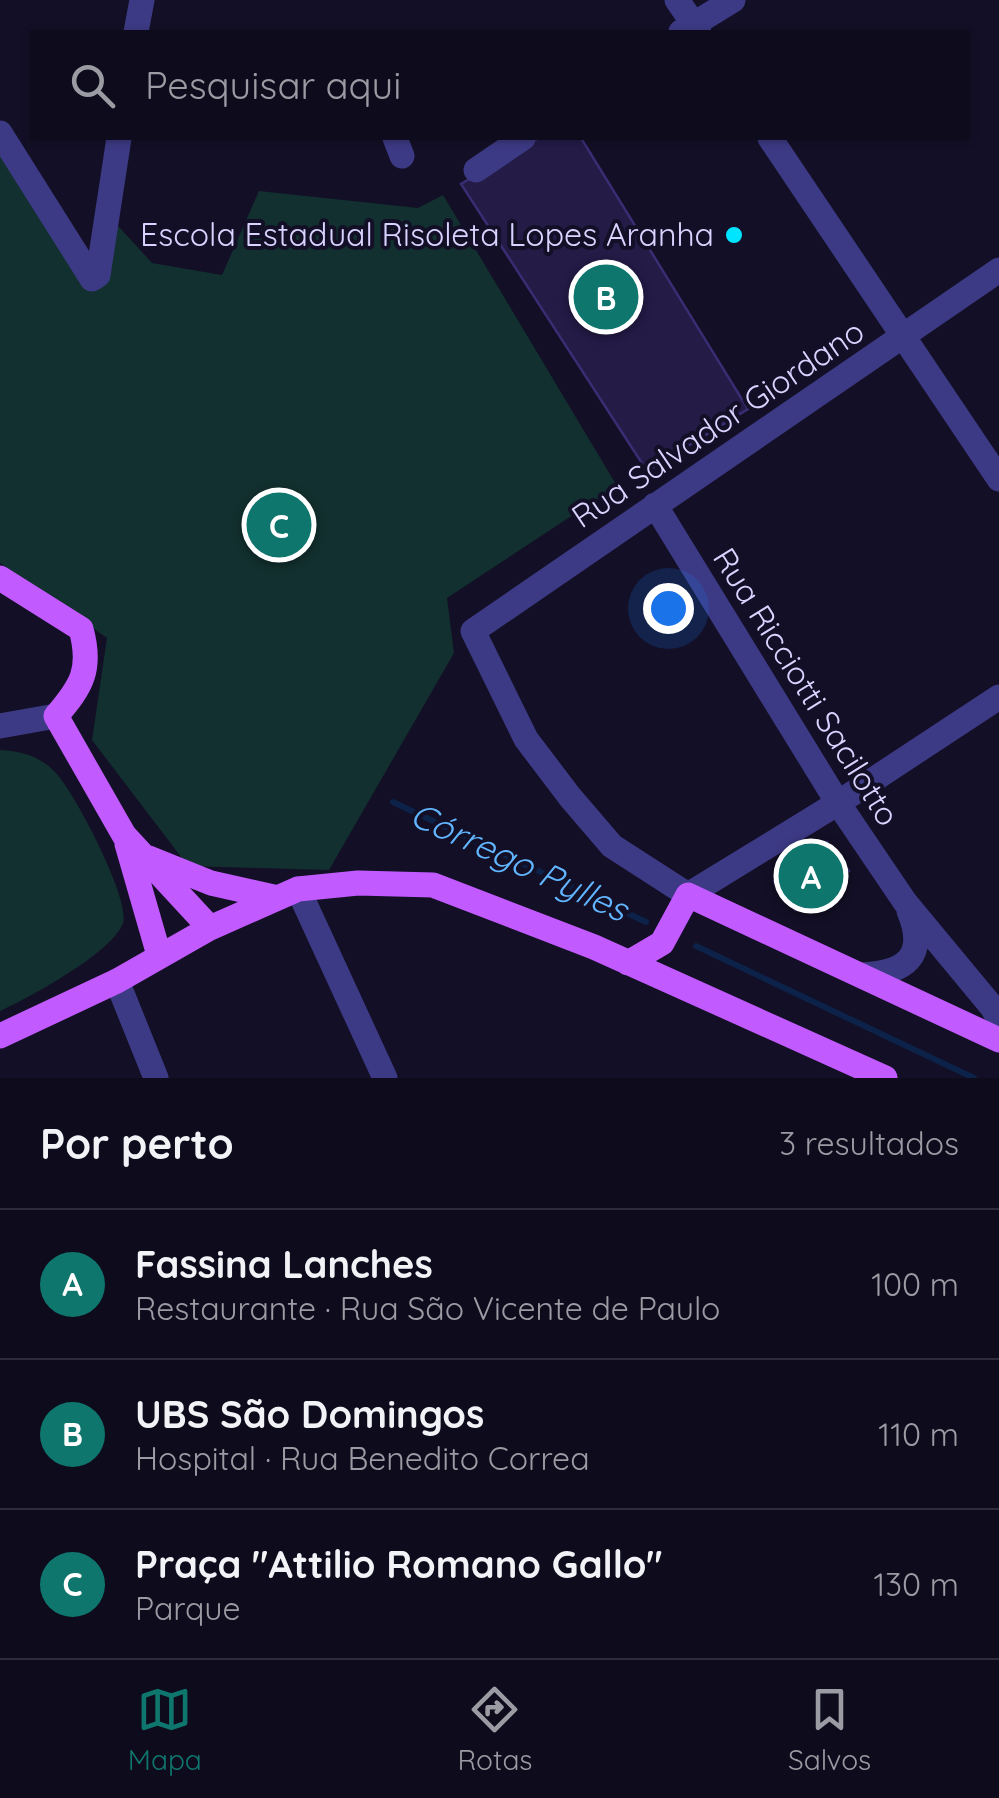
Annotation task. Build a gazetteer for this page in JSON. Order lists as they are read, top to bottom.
{
  "streets": {
    "street": ["Rua Salvador Giordano", "Rua Ricciotti Sacilotto"]
  },
  "crossings": [
    ["Rua Salvador Giordano", "Rua Ricciotti Sacilotto"]
  ],
  "water": ["Córrego Pylles"],
  "places": ["Escola Estadual Risoleta Lopes Aranha"],
  "page": {
    "search": "Pesquisar aqui",
    "pins": ["B", "C", "A"],
    "heading": ["Por perto", "3 resultados"],
    "list": [
      {
        "mark": "A",
        "name": "Fassina Lanches",
        "note": "Restaurante · Rua São Vicente de Paulo",
        "value": "100 m"
      },
      {
        "mark": "B",
        "name": "UBS São Domingos",
        "note": "Hospital · Rua Benedito Correa",
        "value": "110 m"
      },
      {
        "mark": "C",
        "name": "Praça \"Attilio Romano Gallo\"",
        "note": "Parque",
        "value": "130 m"
      }
    ],
    "nav": ["Mapa", "Rotas", "Salvos"]
  }
}
